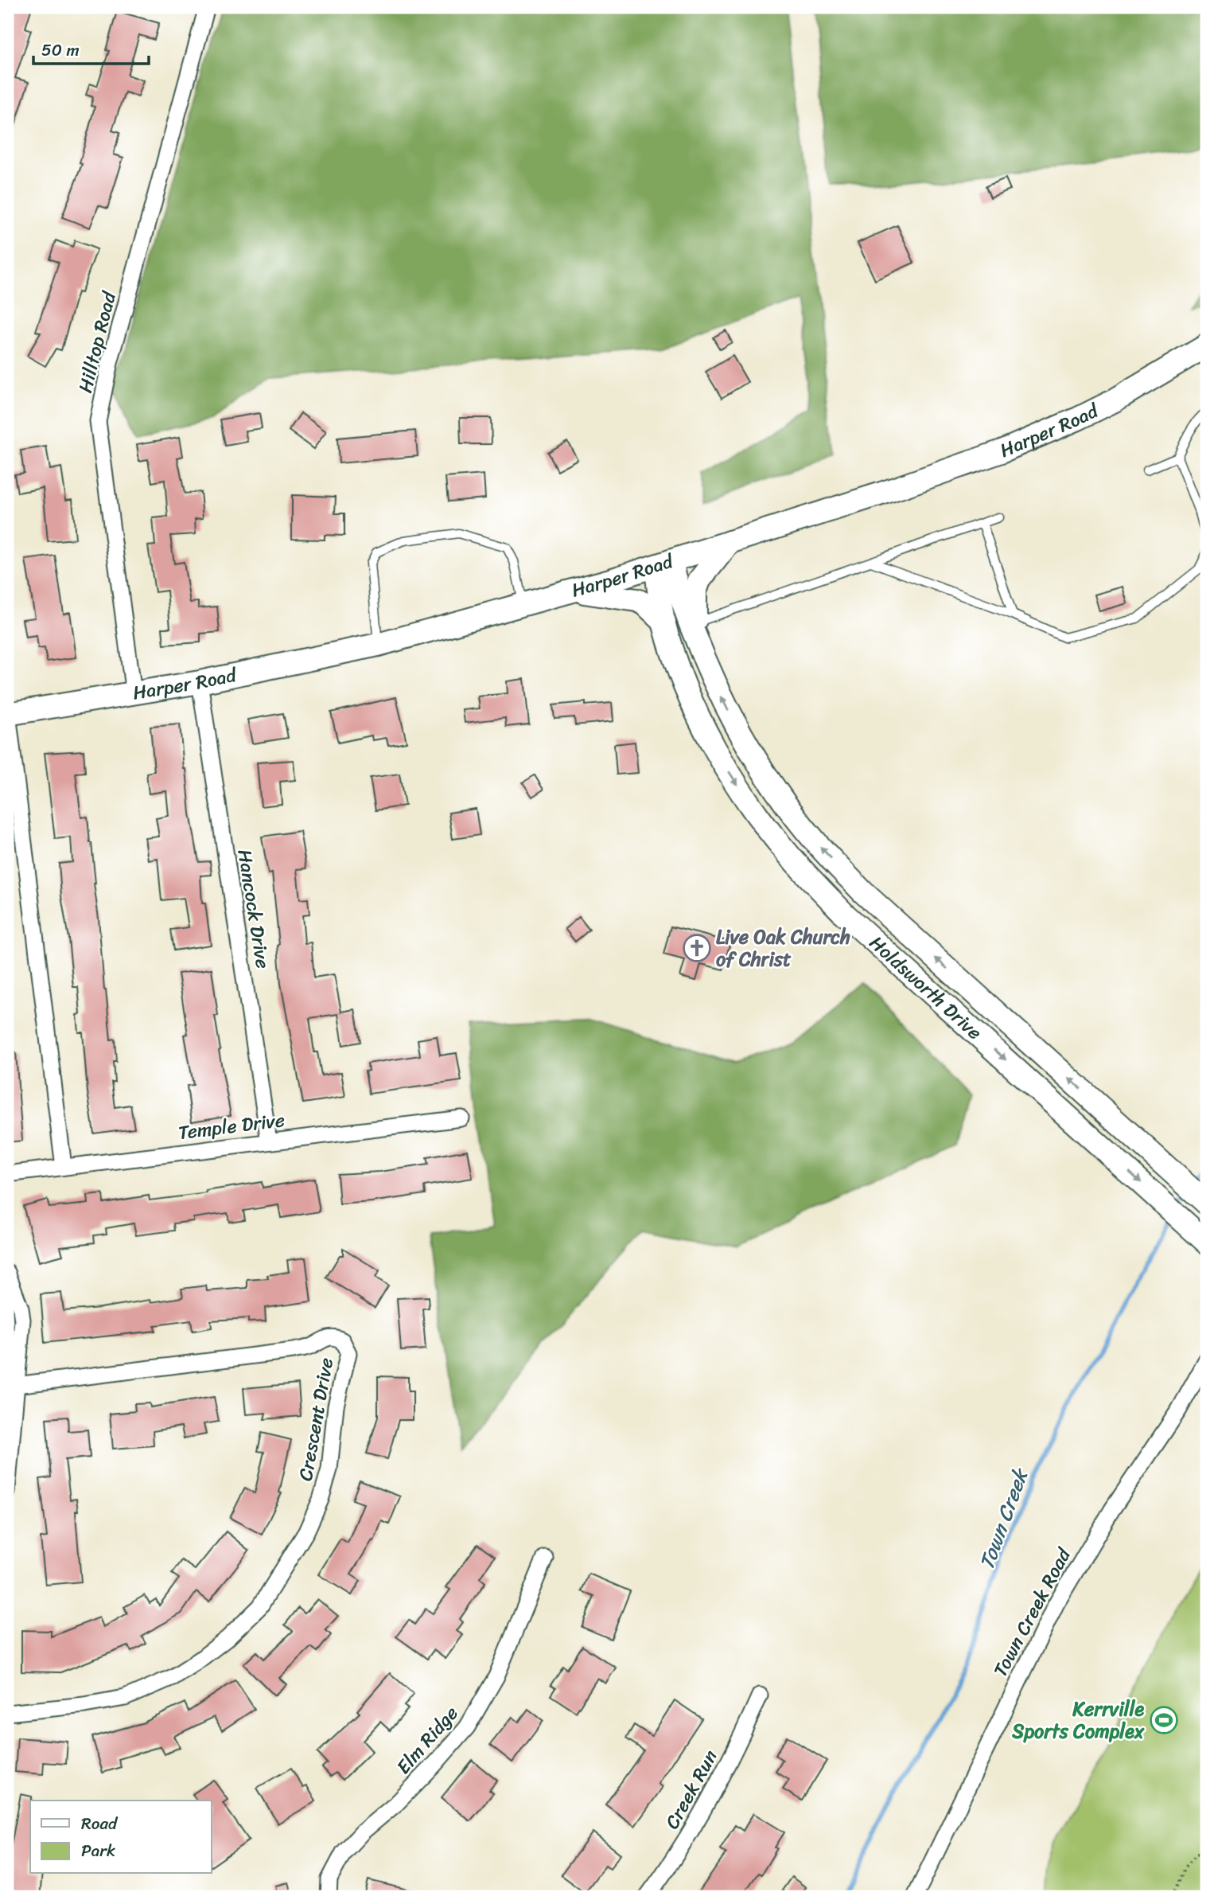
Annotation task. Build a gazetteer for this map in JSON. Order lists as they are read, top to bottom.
{
  "streets": {
    "main road": ["Harper Road", "Holdsworth Drive"],
    "street": [
      "Hilltop Road",
      "Hancock Drive",
      "Temple Drive",
      "Crescent Drive",
      "Town Creek Road",
      "Elm Ridge",
      "Creek Run"
    ]
  },
  "crossings": [
    ["Hilltop Road", "Harper Road"],
    ["Harper Road", "Hancock Drive"],
    ["Harper Road", "Holdsworth Drive"],
    ["Hancock Drive", "Temple Drive"]
  ],
  "water": ["Town Creek"],
  "places": {
    "church": ["Live Oak Church of Christ"],
    "sports": ["Kerrville Sports Complex"]
  },
  "legend": ["Road", "Park"],
  "scale_bar": "50 m"
}
